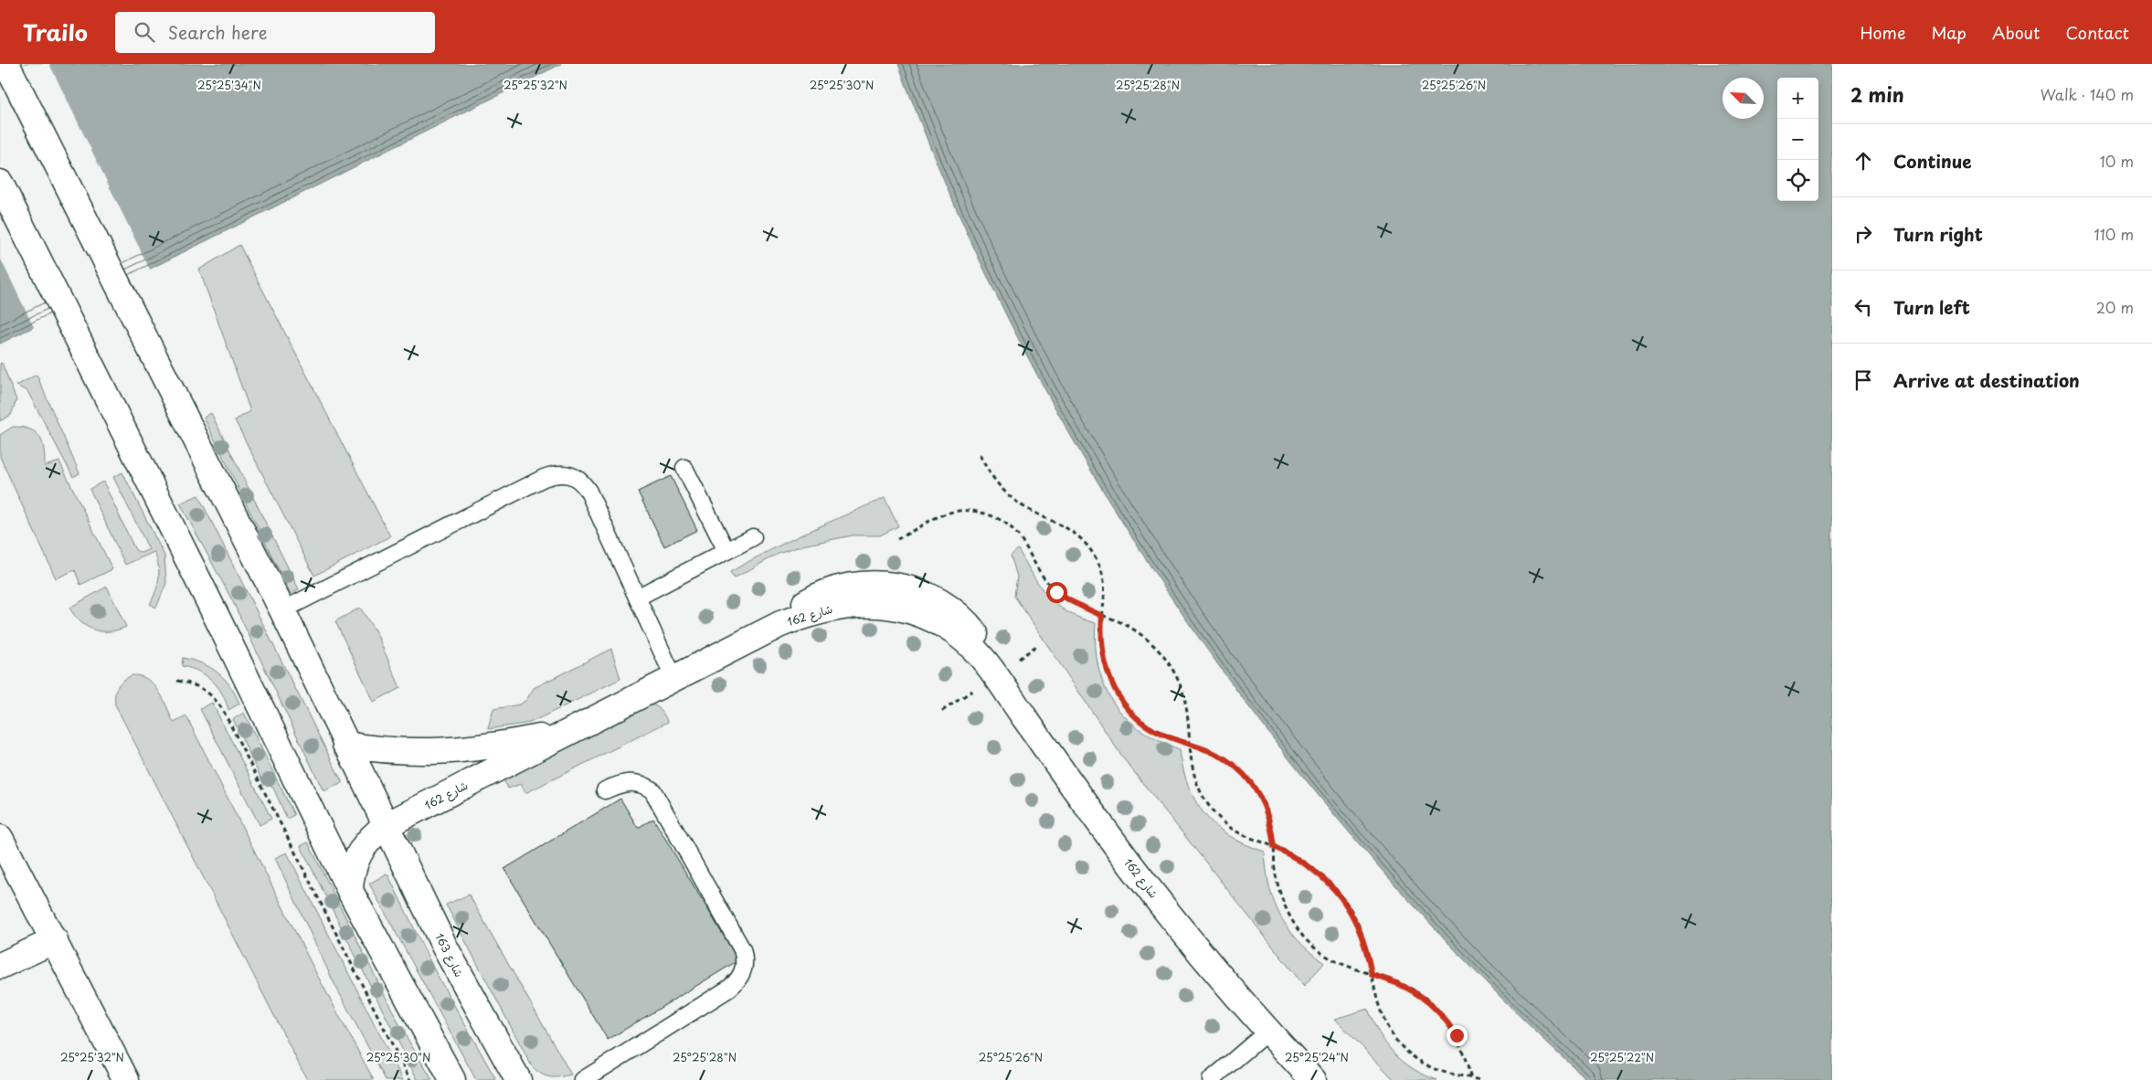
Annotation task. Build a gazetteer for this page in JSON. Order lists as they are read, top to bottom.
{
  "streets": {
    "street": ["شارع 162", "شارع 163"]
  },
  "crossings": [
    ["شارع 162", "شارع 163"]
  ],
  "north": "top left",
  "page": {
    "header": "Trailo",
    "search": "Search here",
    "nav": [
      "Home",
      "Map",
      "About",
      "Contact"
    ],
    "heading": ["2 min", "Walk · 140 m"],
    "map_buttons": ["+", "−"],
    "list": [
      ["Continue", "10 m"],
      ["Turn right", "110 m"],
      ["Turn left", "20 m"],
      "Arrive at destination"
    ]
  },
  "coordinates": [
    "25°25'34\"N",
    "25°25'32\"N",
    "25°25'30\"N",
    "25°25'28\"N",
    "25°25'26\"N",
    "25°25'24\"N",
    "25°25'22\"N"
  ]
}
